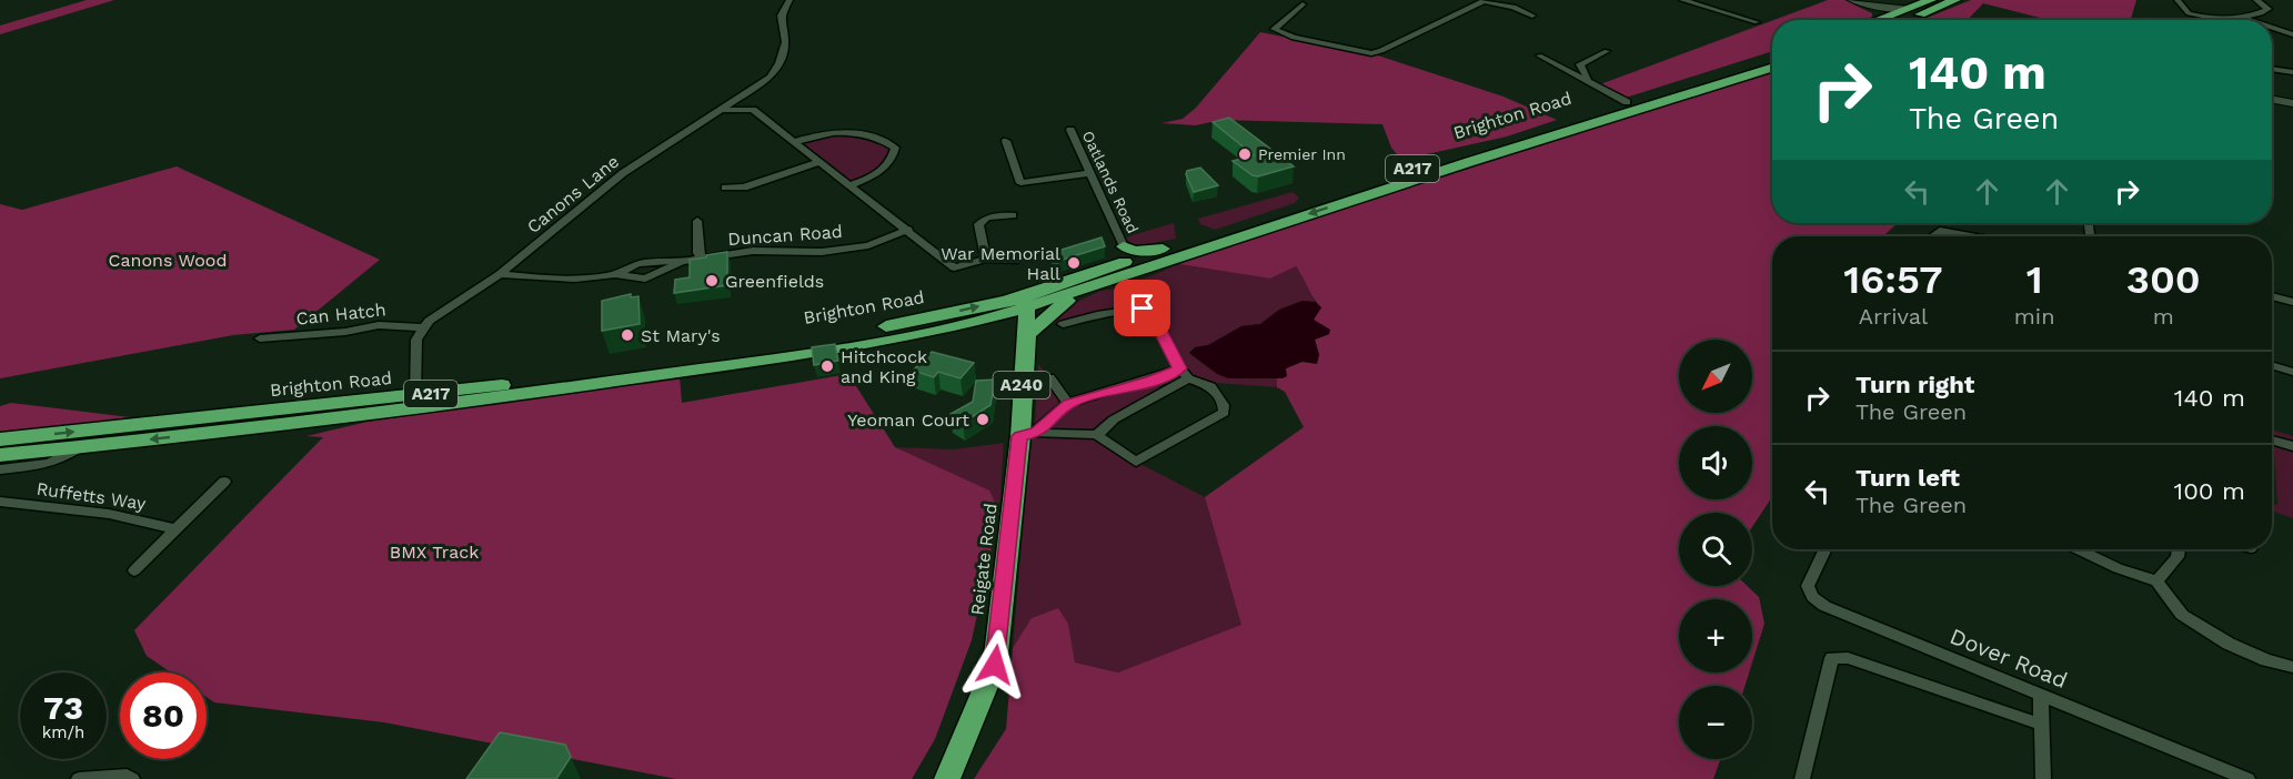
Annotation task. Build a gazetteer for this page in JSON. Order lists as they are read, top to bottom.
{
  "streets": {
    "highway": [
      "Brighton Road",
      "A217",
      "A240",
      "Reigate Road"
    ],
    "street": [
      "Oatlands Road",
      "Canons Lane",
      "Duncan Road",
      "Can Hatch",
      "Ruffetts Way",
      "Dover Road"
    ]
  },
  "crossings": [
    ["Brighton Road", "Oatlands Road"],
    ["Brighton Road", "A240"],
    ["Canons Lane", "Duncan Road"],
    ["Canons Lane", "Can Hatch"],
    ["A240", "Reigate Road"]
  ],
  "parks": ["Canons Wood", "BMX Track"],
  "places": [
    "Premier Inn",
    "War Memorial Hall",
    "Greenfields",
    "St Mary's",
    "Hitchcock and King",
    "Yeoman Court"
  ],
  "north": "bottom left",
  "page": {
    "turn": ["140 m", "The Green"],
    "eta": [
      "16:57",
      "Arrival",
      "1",
      "min",
      "300",
      "m"
    ],
    "map_buttons": ["+", "−"],
    "list": [
      {
        "name": "Turn right",
        "note": "The Green",
        "value": "140 m"
      },
      {
        "name": "Turn left",
        "note": "The Green",
        "value": "100 m"
      }
    ],
    "speed": "73 km/h",
    "limit": "80"
  }
}
